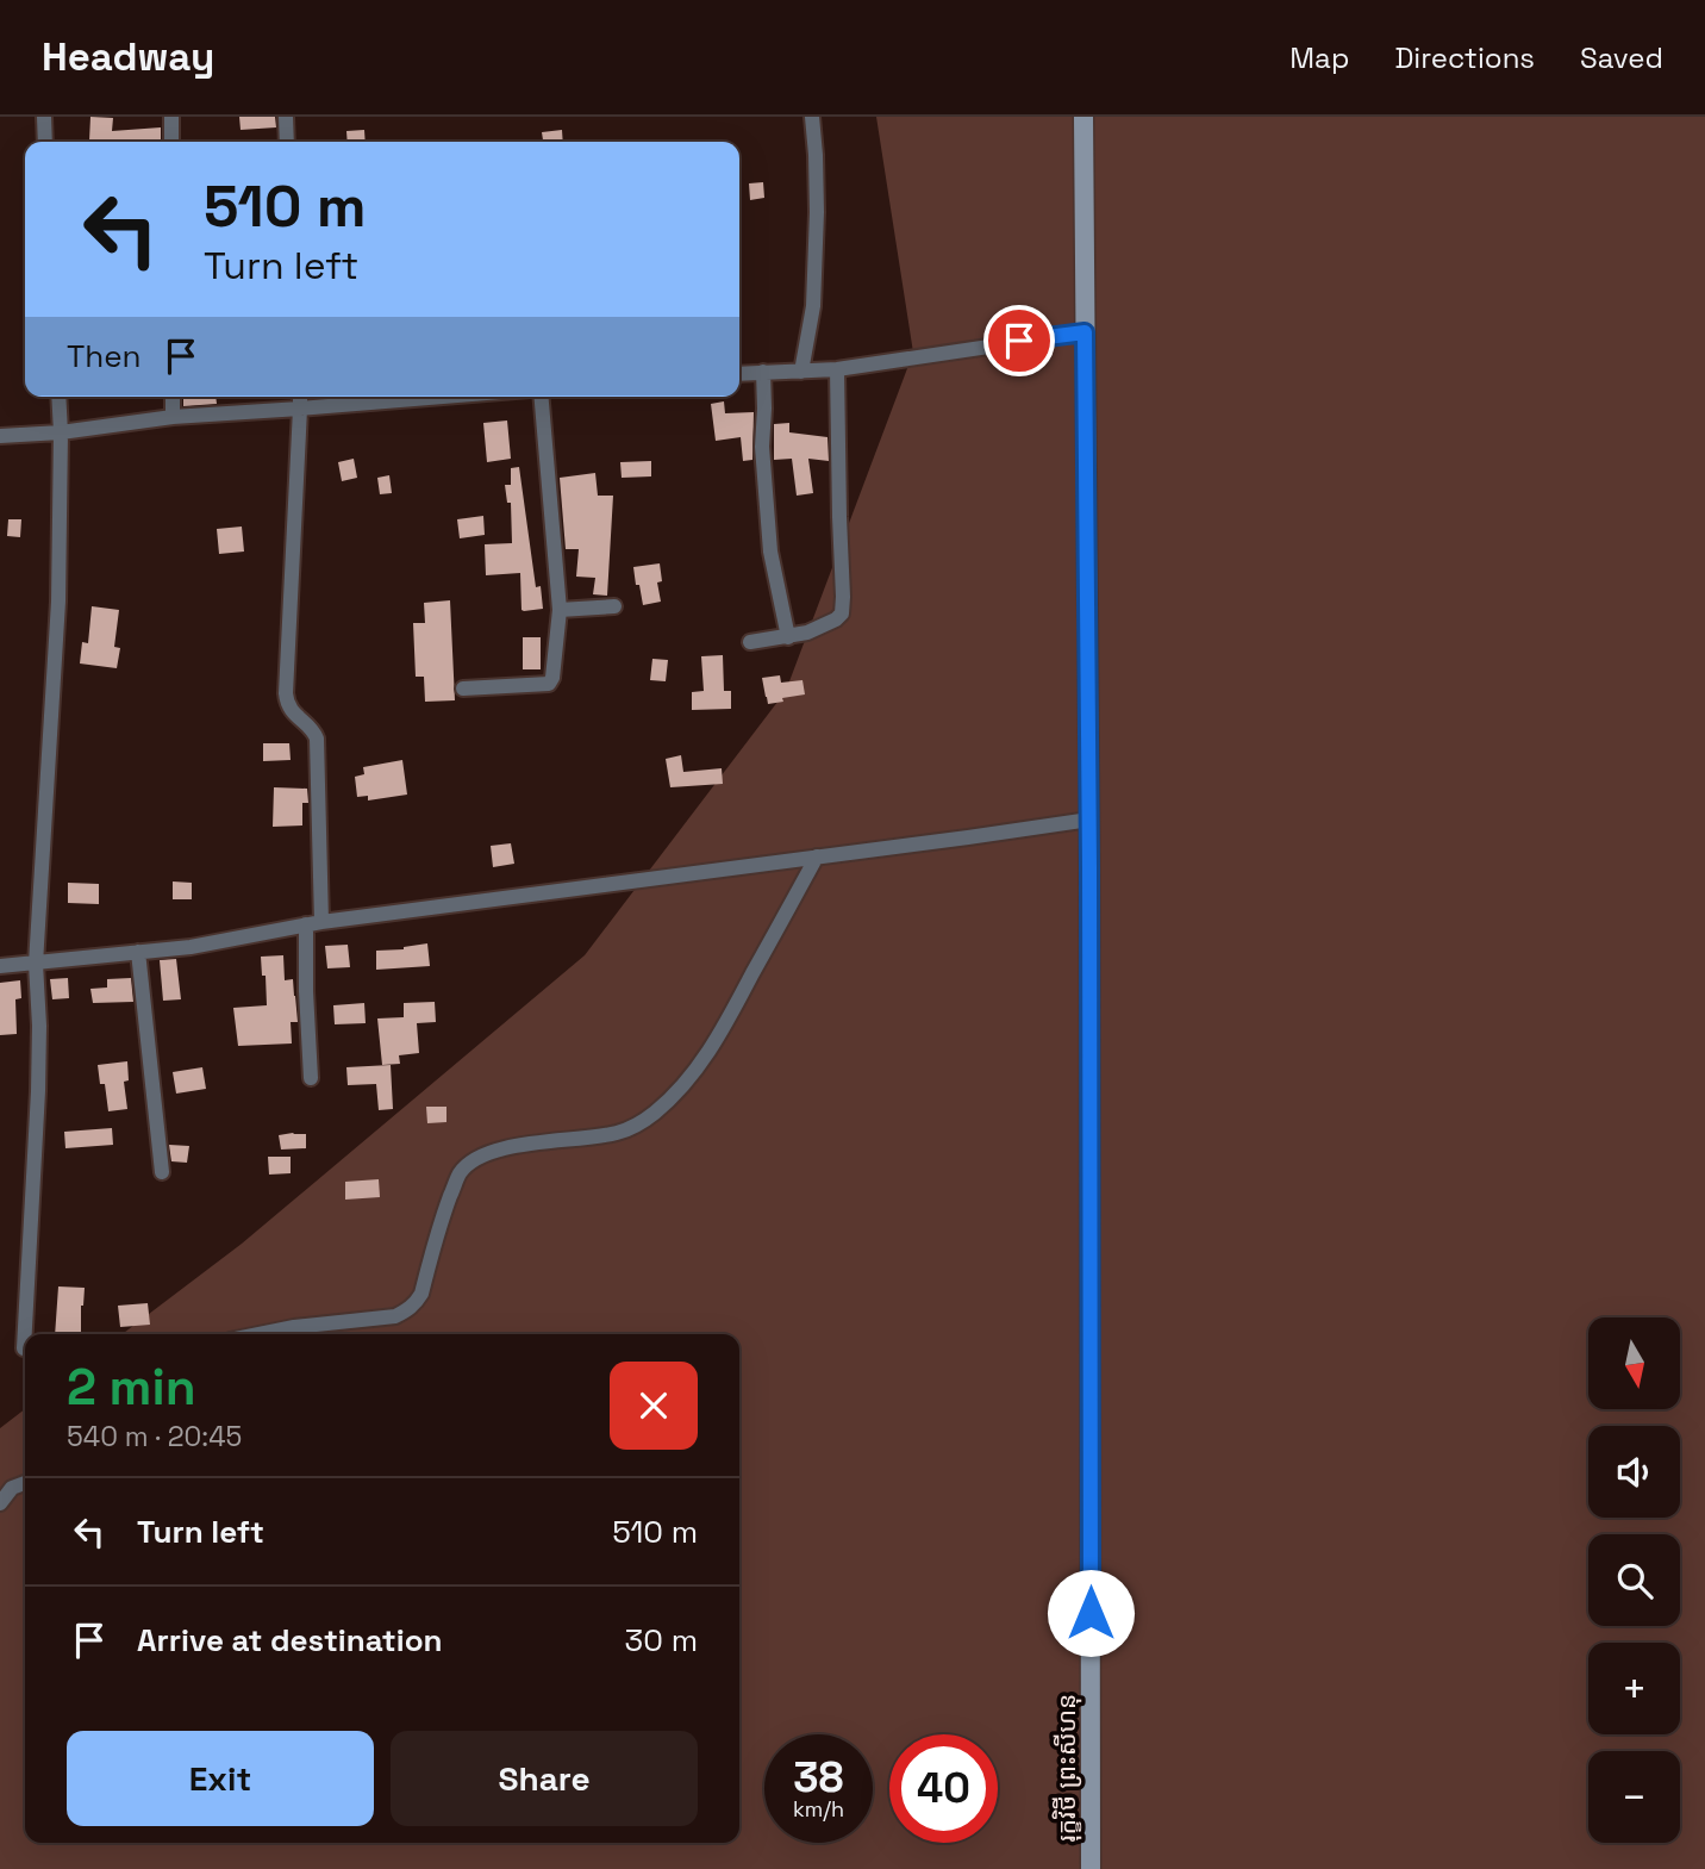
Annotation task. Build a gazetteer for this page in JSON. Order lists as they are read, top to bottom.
{
  "streets": {
    "street": ["រុក្ខវិថី ព្រះសីហនុ"]
  },
  "north": "bottom",
  "page": {
    "header": "Headway",
    "nav": ["Map", "Directions", "Saved"],
    "turn": ["510 m", "Turn left"],
    "then": "Then",
    "map_buttons": ["+", "−"],
    "heading": ["2 min", "540 m · 20:45"],
    "list": [
      {
        "name": "Turn left",
        "value": "510 m"
      },
      {
        "name": "Arrive at destination",
        "value": "30 m"
      }
    ],
    "buttons": ["Exit", "Share"],
    "speed": "38 km/h",
    "limit": "40"
  }
}
